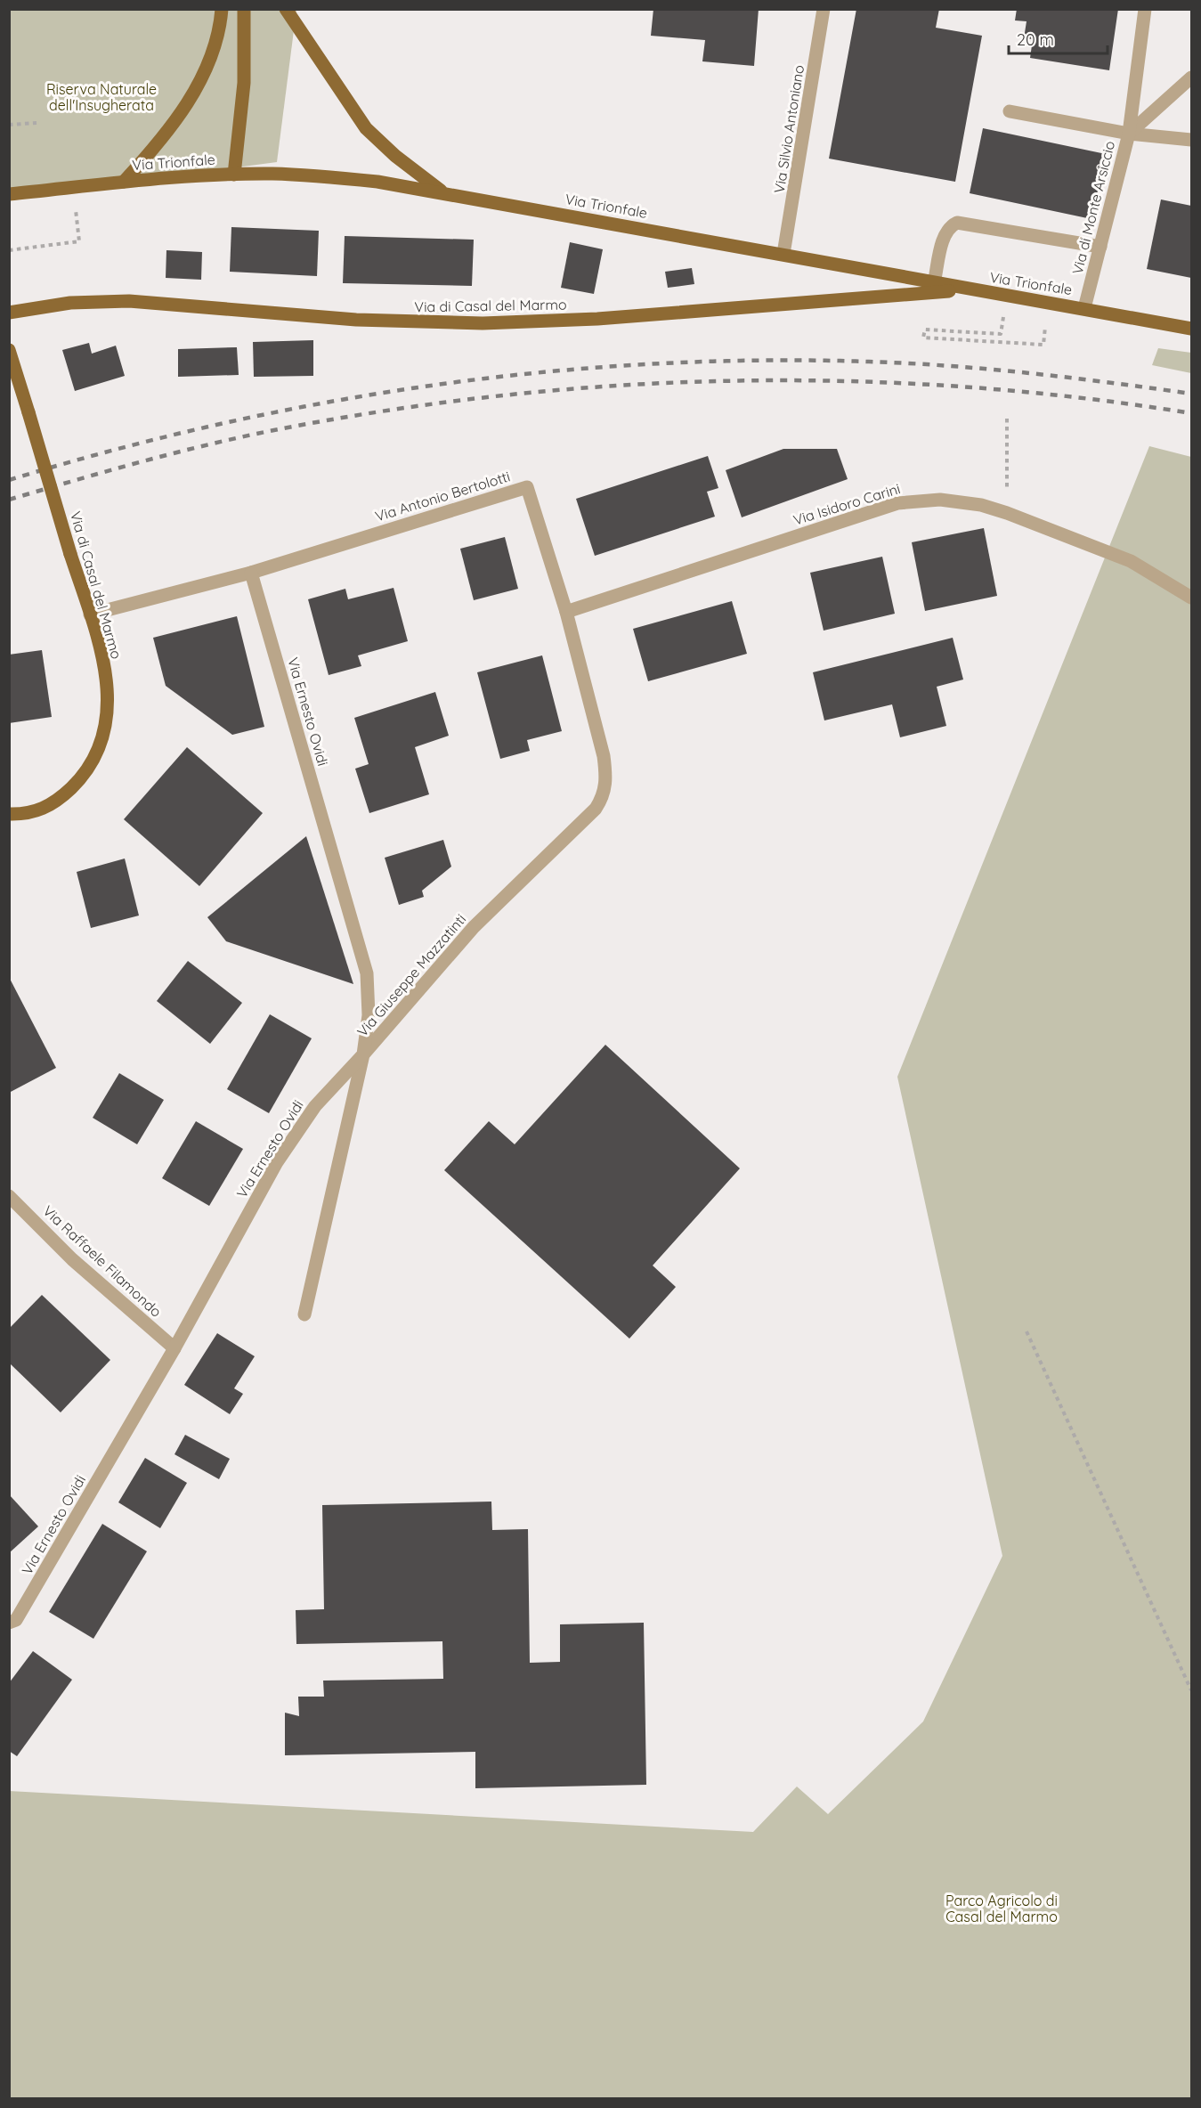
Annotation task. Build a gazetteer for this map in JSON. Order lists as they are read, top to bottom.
{
  "streets": {
    "main road": ["Via Trionfale", "Via di Casal del Marmo"],
    "street": [
      "Via Silvio Antoniano",
      "Via di Monte Arsiccio",
      "Via Antonio Bertolotti",
      "Via Isidoro Carini",
      "Via Ernesto Ovidi",
      "Via Giuseppe Mazzatinti",
      "Via Raffaele Filamondo"
    ]
  },
  "crossings": [
    ["Via Silvio Antoniano", "Via Trionfale"],
    ["Via Trionfale", "Via di Monte Arsiccio"],
    ["Via Trionfale", "Via di Casal del Marmo"],
    ["Via di Casal del Marmo", "Via Antonio Bertolotti"],
    ["Via Antonio Bertolotti", "Via Isidoro Carini"],
    ["Via Antonio Bertolotti", "Via Ernesto Ovidi"],
    ["Via Antonio Bertolotti", "Via Giuseppe Mazzatinti"],
    ["Via Ernesto Ovidi", "Via Giuseppe Mazzatinti"],
    ["Via Ernesto Ovidi", "Via Raffaele Filamondo"]
  ],
  "parks": ["Riserva Naturale dell'Insugherata", "Parco Agricolo di Casal del Marmo"],
  "scale_bar": "20 m"
}
